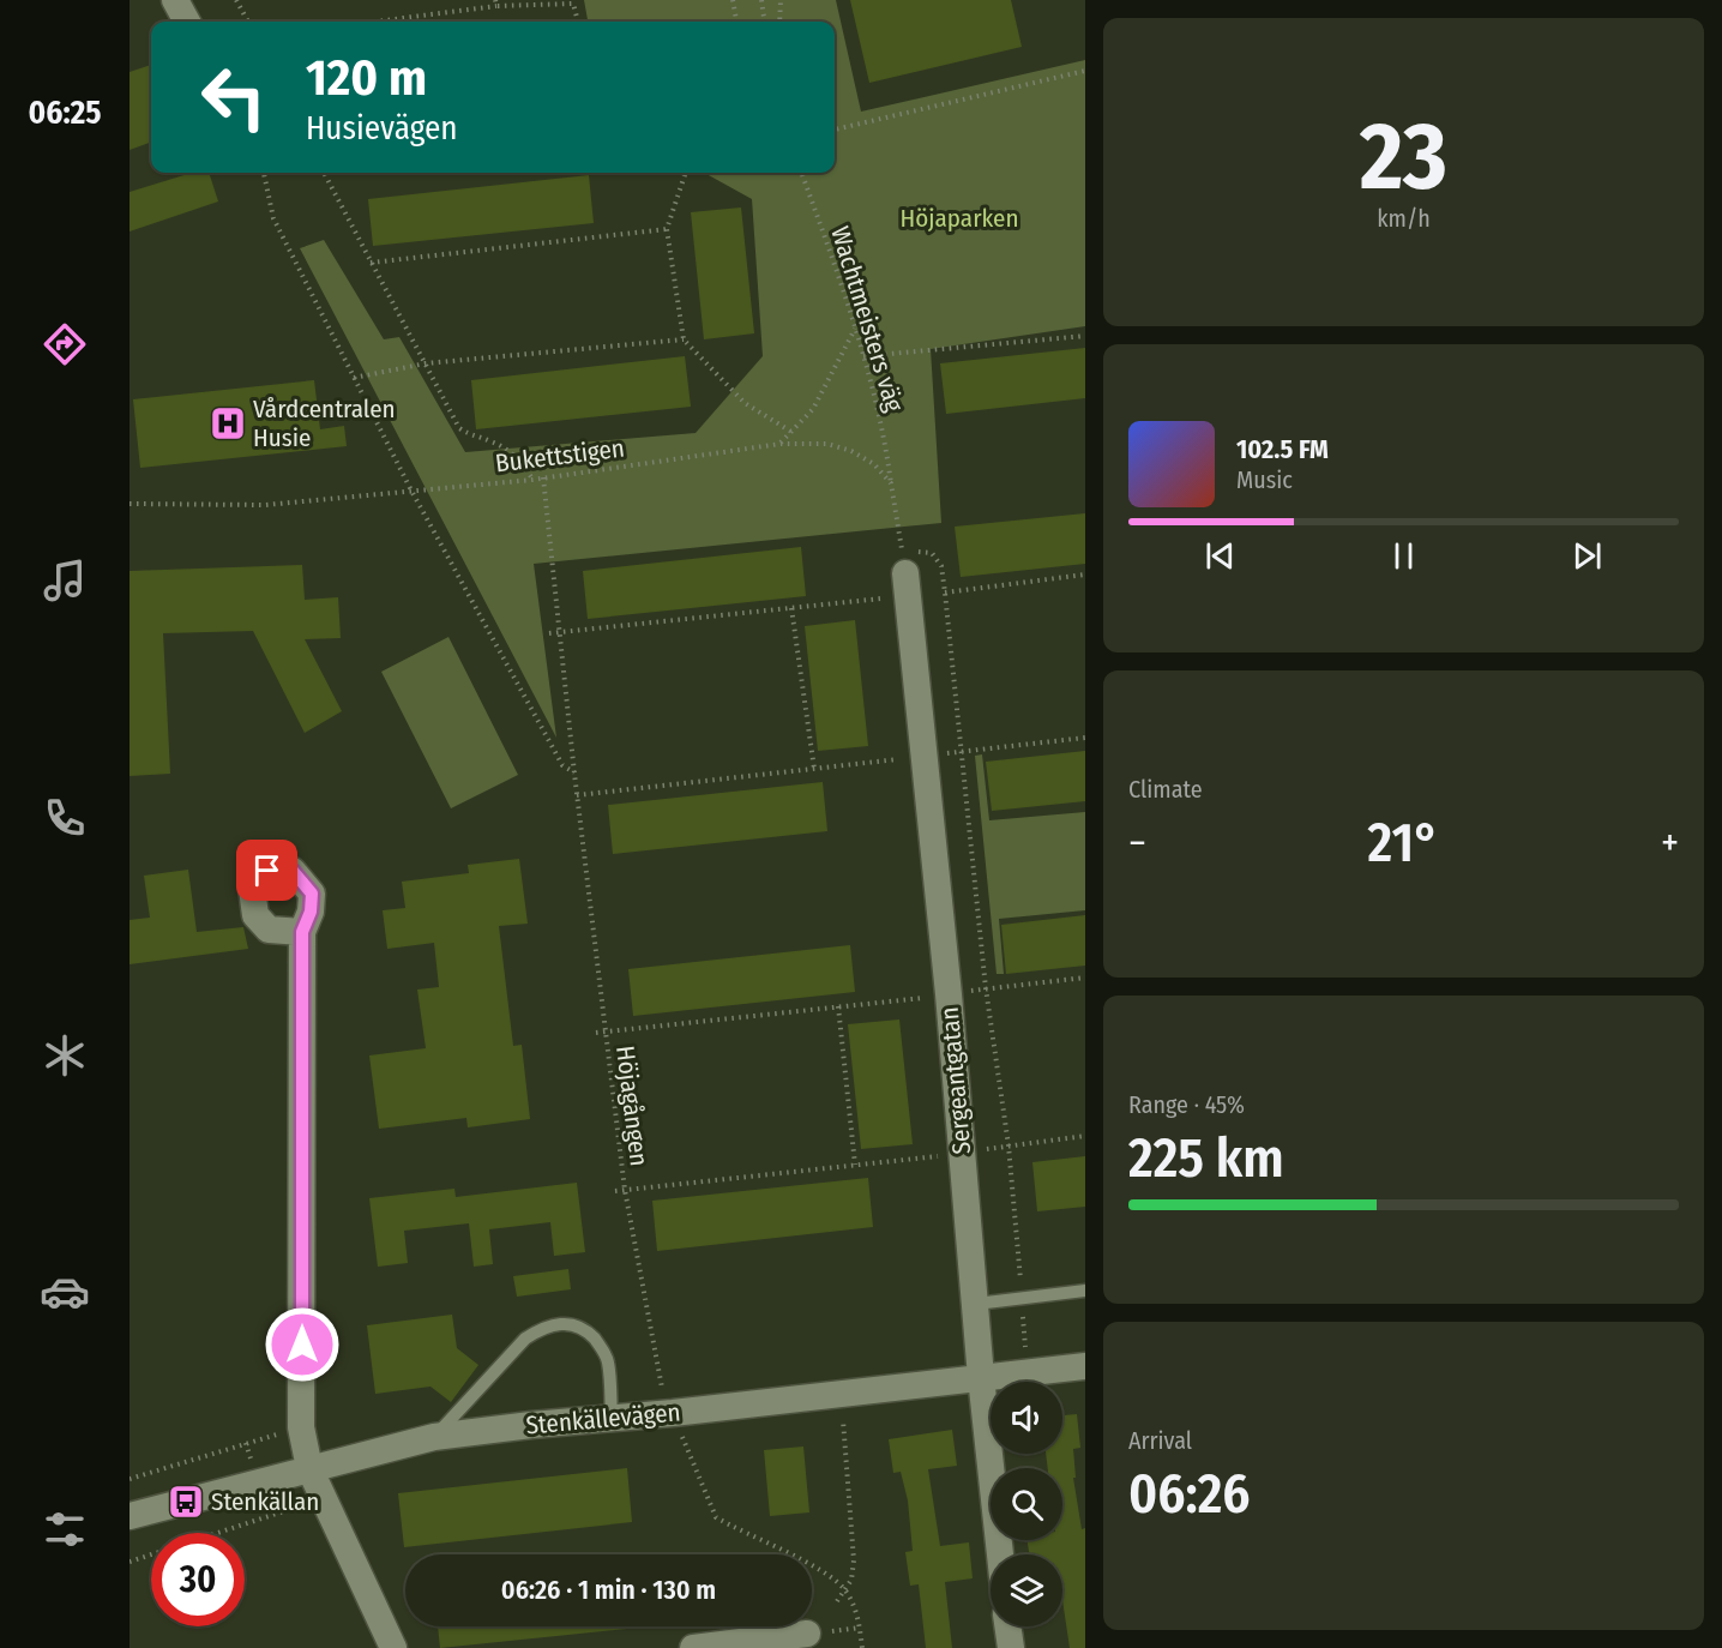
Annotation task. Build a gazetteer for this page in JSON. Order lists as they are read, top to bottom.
{
  "streets": {
    "street": ["Sergeantgatan", "Stenkällevägen"],
    "path": ["Wachtmeisters väg", "Bukettstigen", "Höjagången"]
  },
  "crossings": [
    ["Wachtmeisters väg", "Bukettstigen"],
    ["Bukettstigen", "Höjagången"],
    ["Sergeantgatan", "Stenkällevägen"],
    ["Höjagången", "Stenkällevägen"]
  ],
  "parks": ["Höjaparken"],
  "places": {
    "hospital": ["Vårdcentralen Husie"],
    "bus stop": ["Stenkällan"]
  },
  "page": {
    "tabs": "06:25",
    "tile": [
      ["23", "km/h"],
      "Climate",
      ["Range · 45%", "225 km"],
      ["Arrival", "06:26"]
    ],
    "turn": ["120 m", "Husievägen"],
    "song": ["102.5 FM", "Music"],
    "heat": ["−", "21°", "+"],
    "limit": "30",
    "trip": "06:26 · 1 min · 130 m"
  }
}
